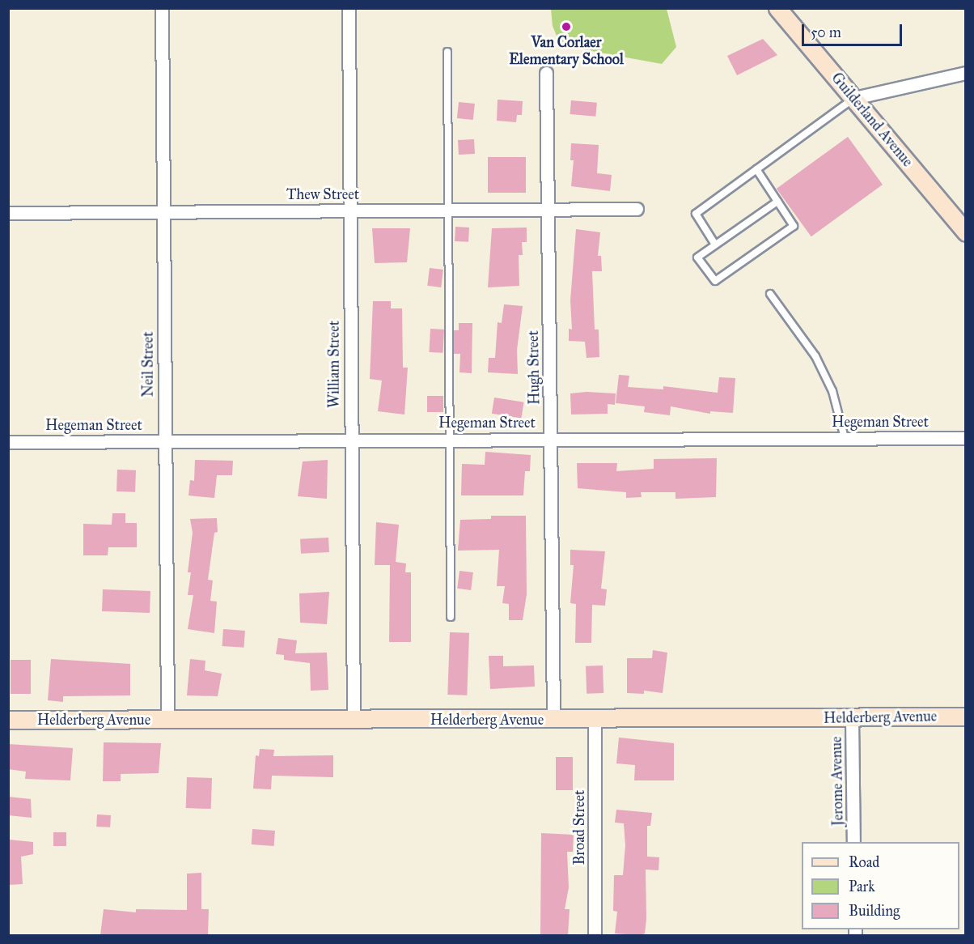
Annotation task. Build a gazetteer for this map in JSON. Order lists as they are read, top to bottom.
{
  "streets": {
    "street": [
      "Guilderland Avenue",
      "Thew Street",
      "Neil Street",
      "William Street",
      "Hugh Street",
      "Hegeman Street",
      "Helderberg Avenue",
      "Jerome Avenue",
      "Broad Street"
    ]
  },
  "crossings": [
    ["Thew Street", "Neil Street"],
    ["Thew Street", "William Street"],
    ["Thew Street", "Hugh Street"],
    ["Neil Street", "Hegeman Street"],
    ["Neil Street", "Helderberg Avenue"],
    ["William Street", "Hegeman Street"],
    ["William Street", "Helderberg Avenue"],
    ["Hugh Street", "Hegeman Street"],
    ["Hugh Street", "Helderberg Avenue"],
    ["Helderberg Avenue", "Jerome Avenue"],
    ["Helderberg Avenue", "Broad Street"]
  ],
  "places": ["Van Corlaer Elementary School"],
  "legend": ["Road", "Park", "Building"],
  "scale_bar": "50 m"
}
